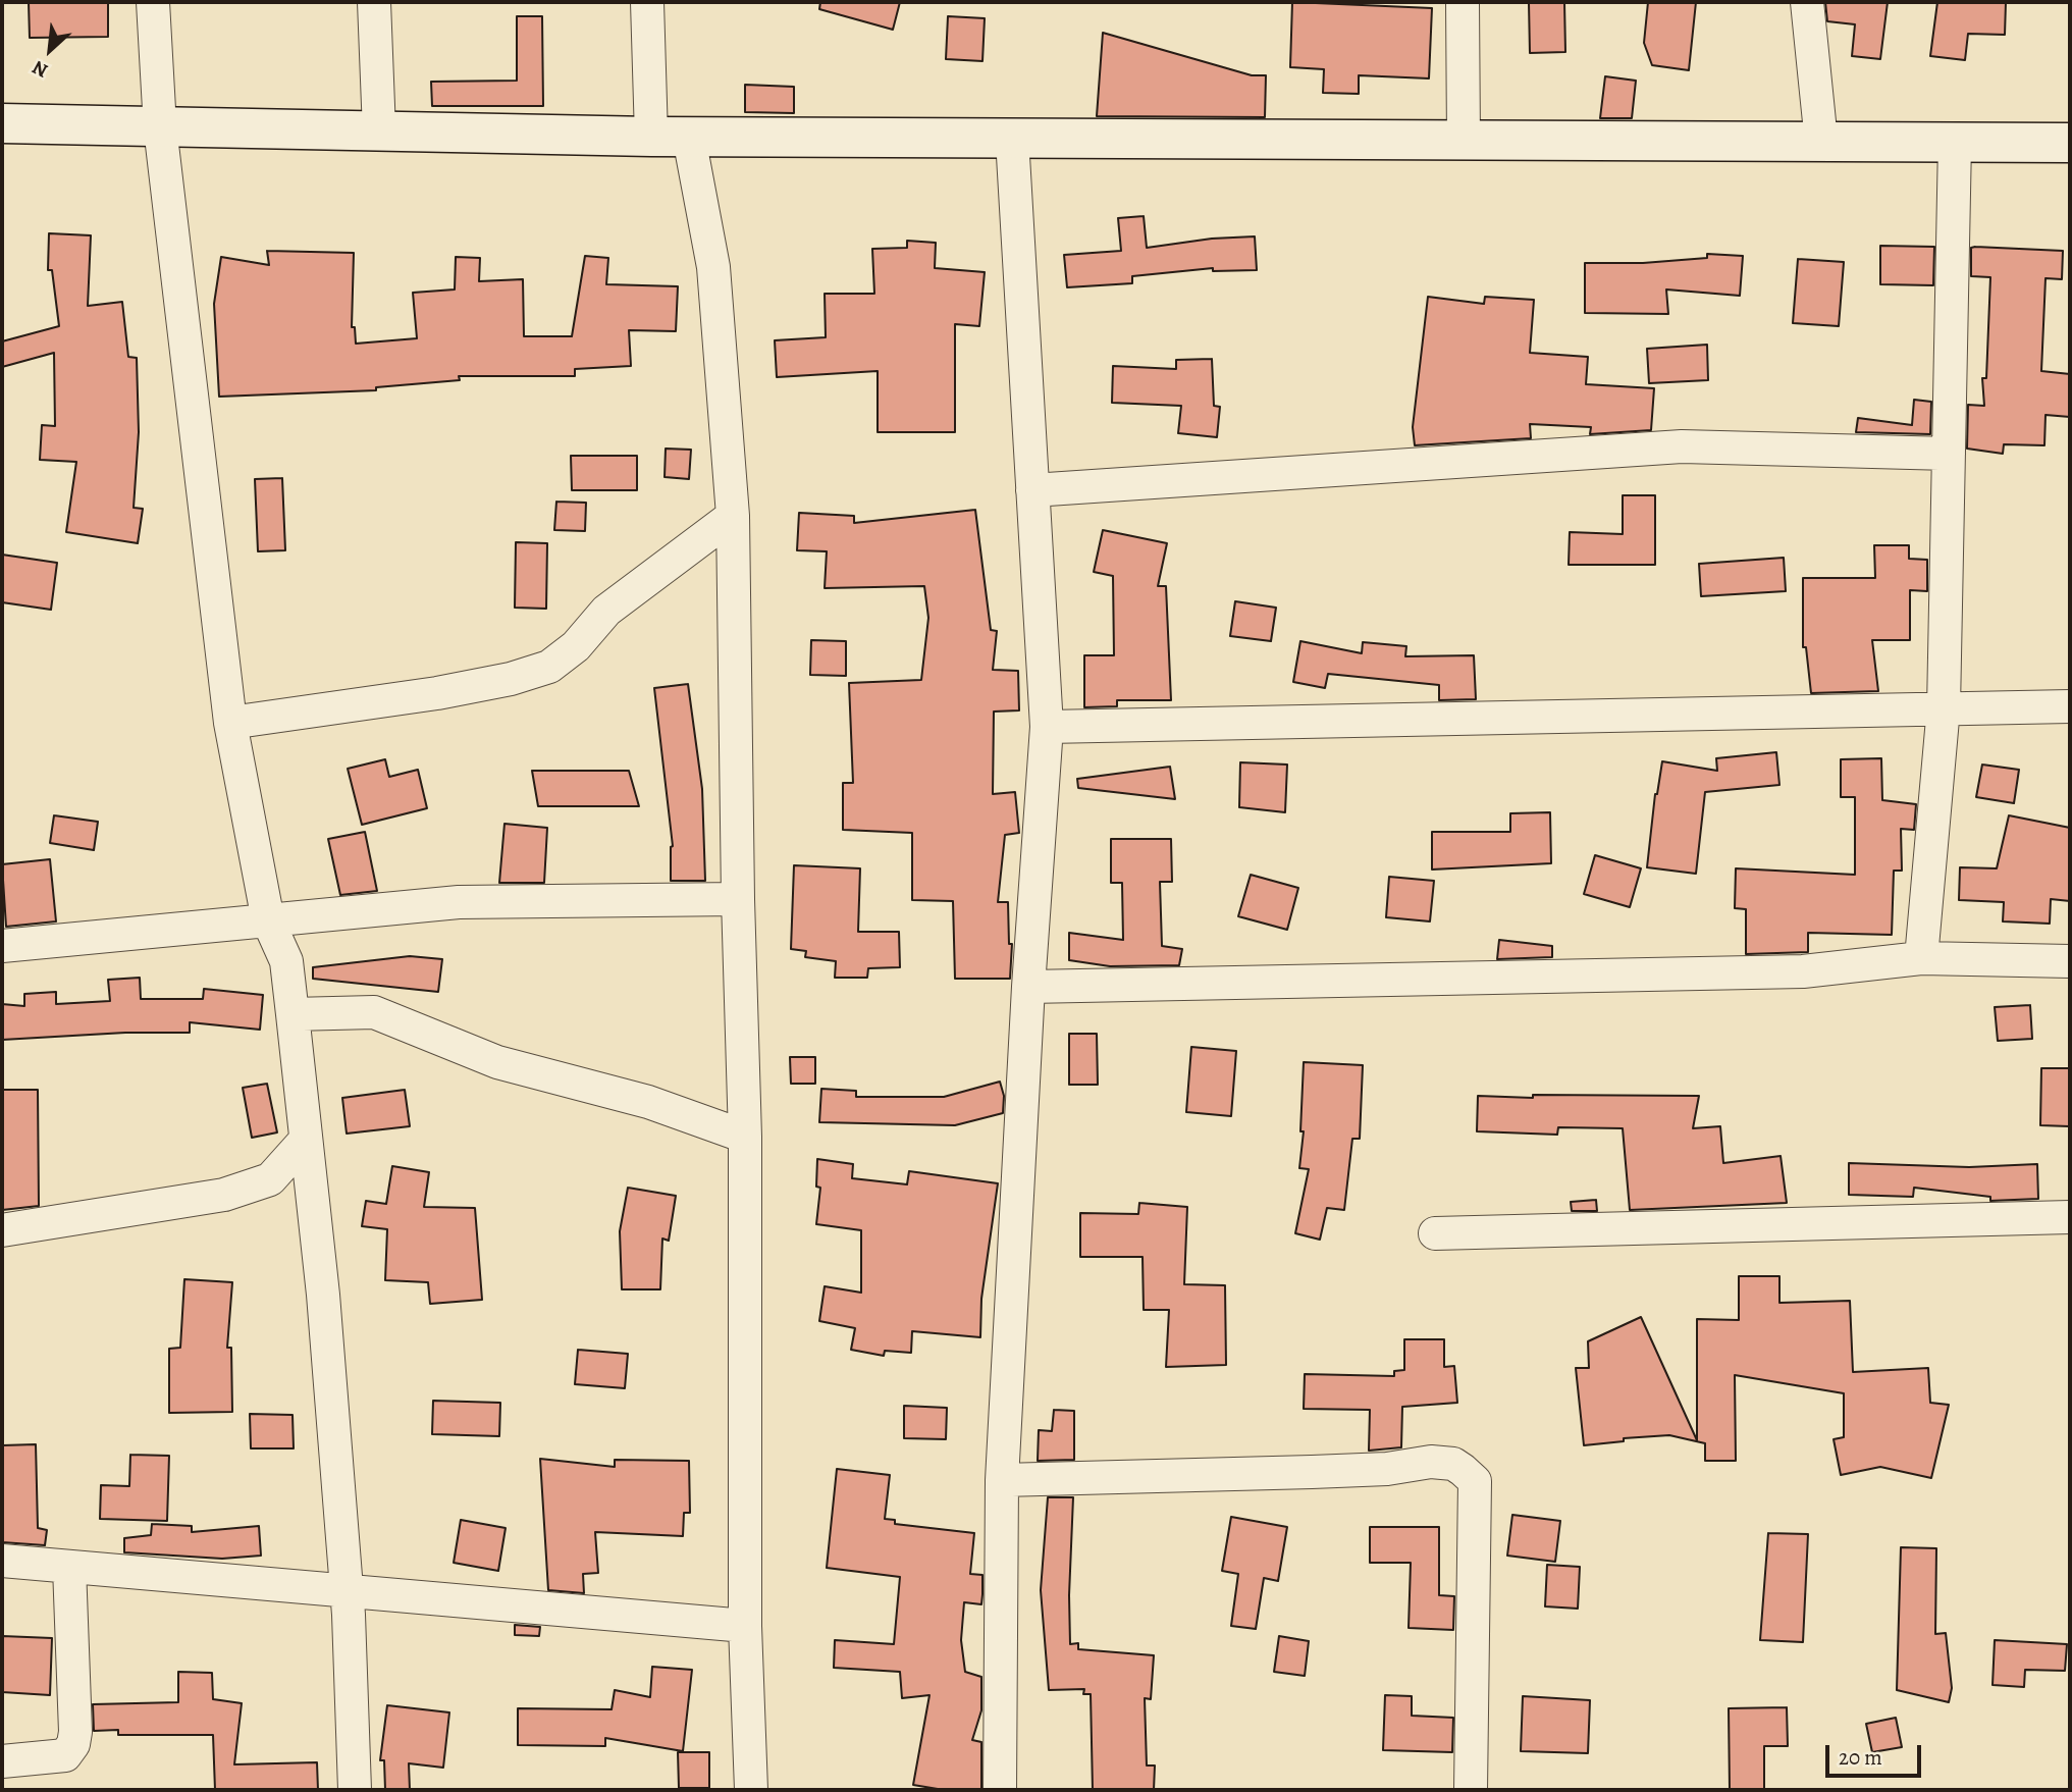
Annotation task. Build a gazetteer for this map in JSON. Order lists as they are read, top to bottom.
{
  "scale_bar": "20 m",
  "north": "bottom left"
}
